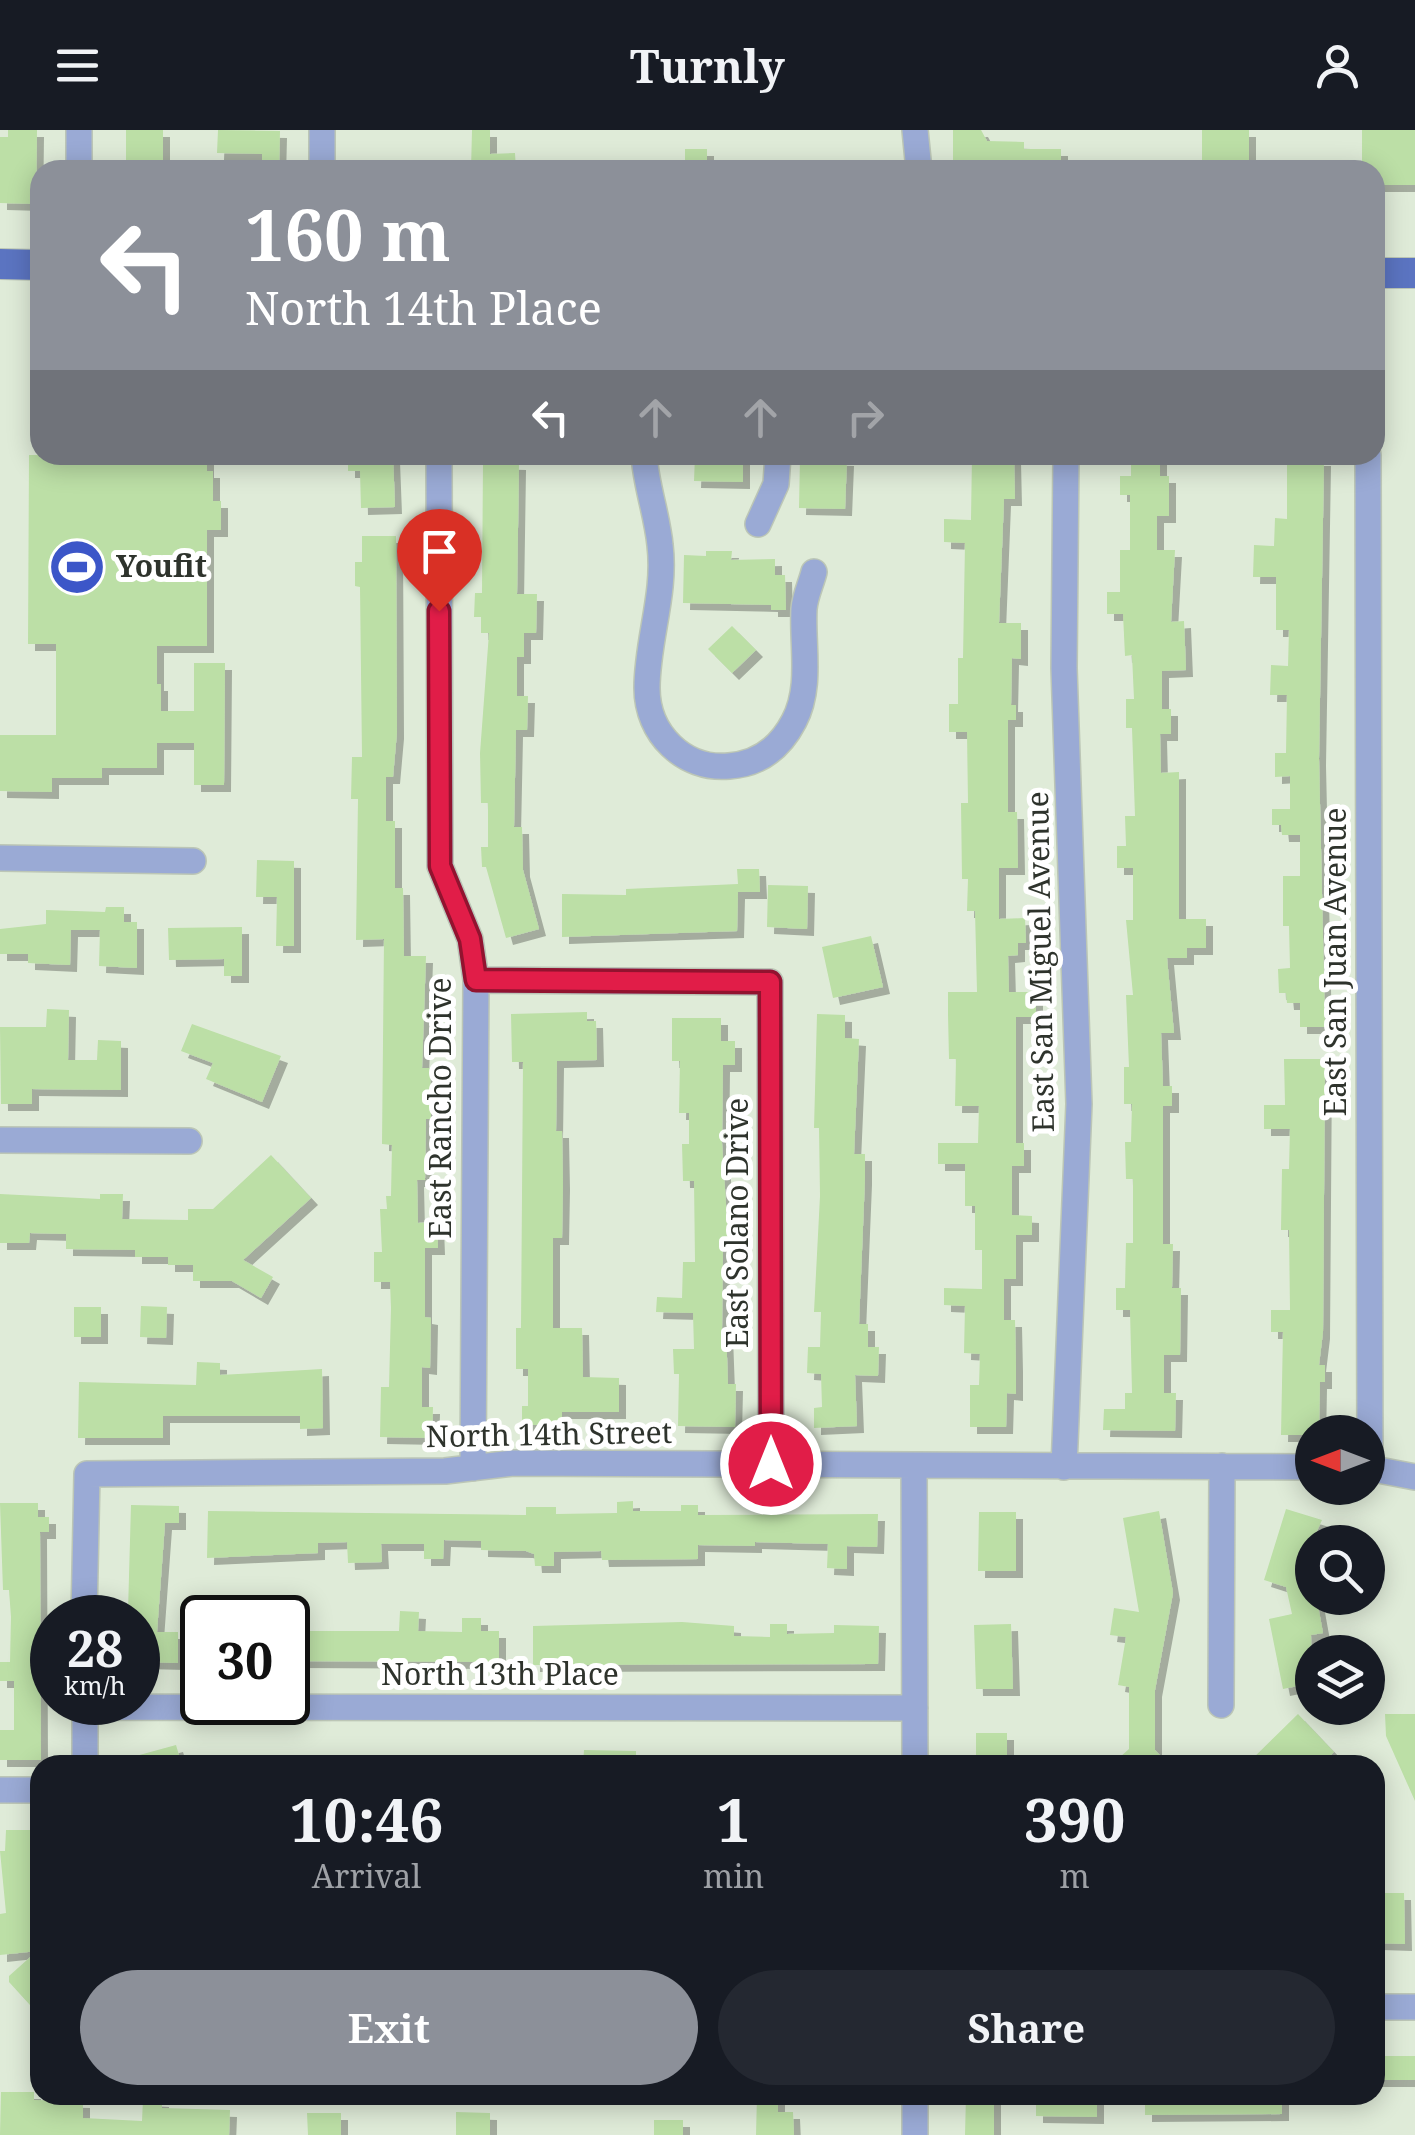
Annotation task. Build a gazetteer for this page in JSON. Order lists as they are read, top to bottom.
{
  "streets": {
    "street": [
      "East San Miguel Avenue",
      "East San Juan Avenue",
      "East Rancho Drive",
      "East Solano Drive",
      "North 14th Street",
      "North 13th Place"
    ]
  },
  "crossings": [
    ["East San Miguel Avenue", "North 14th Street"],
    ["East Rancho Drive", "East Solano Drive"],
    ["East Rancho Drive", "North 14th Street"],
    ["East Solano Drive", "North 14th Street"]
  ],
  "places": {
    "sports": ["Youfit"]
  },
  "north": "left",
  "page": {
    "header": "Turnly",
    "turn": ["160 m", "North 14th Place"],
    "speed": "28 km/h",
    "limit": "30",
    "eta": [
      "10:46",
      "Arrival",
      "1",
      "min",
      "390",
      "m"
    ],
    "buttons": ["Exit", "Share"]
  }
}
